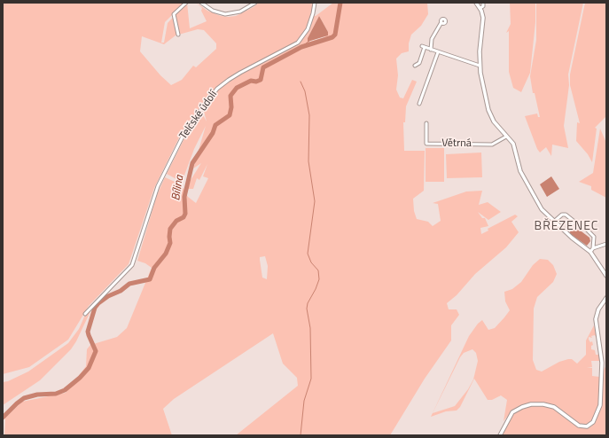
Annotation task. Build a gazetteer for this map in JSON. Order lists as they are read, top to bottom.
{
  "streets": {
    "street": ["Telčské údolí", "Větrná"]
  },
  "districts": ["BŘEZENEC"],
  "water": ["Bílina"]
}
